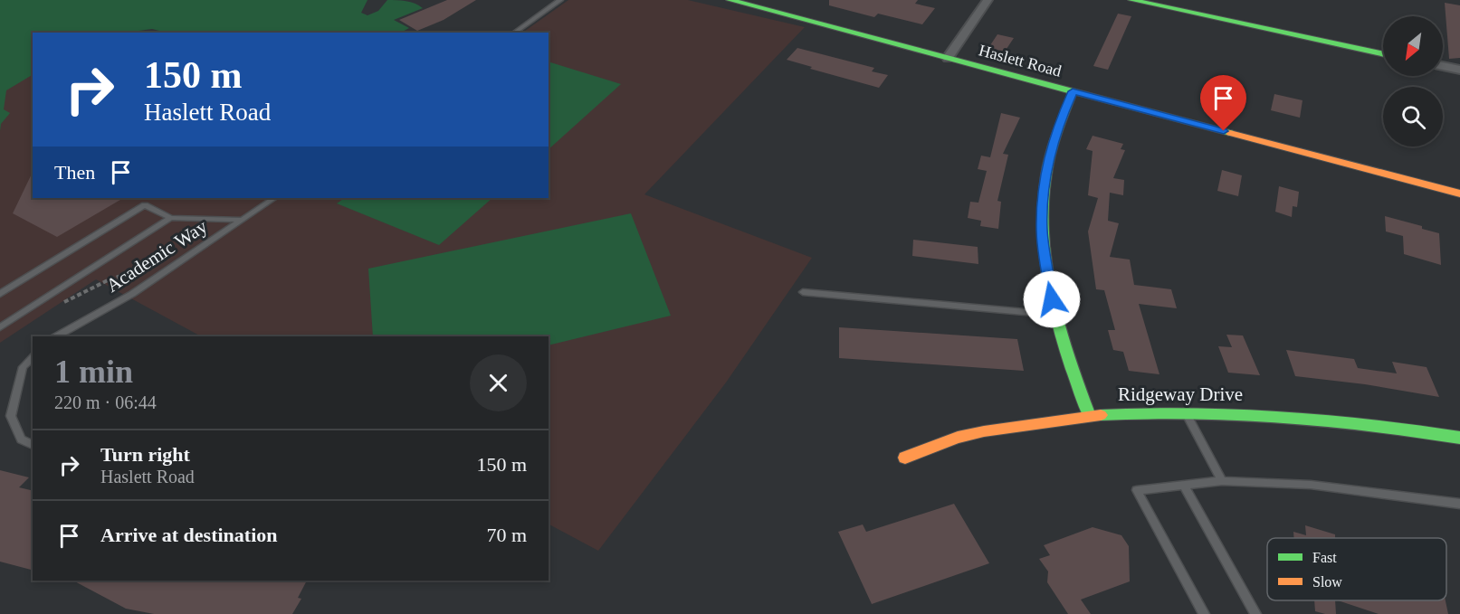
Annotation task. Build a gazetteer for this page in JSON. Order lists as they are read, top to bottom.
{
  "streets": {
    "street": ["Haslett Road", "Ridgeway Drive"],
    "lane": ["Academic Way"]
  },
  "legend": ["Fast", "Slow"],
  "north": "bottom left",
  "page": {
    "turn": ["150 m", "Haslett Road"],
    "then": "Then",
    "heading": ["1 min", "220 m · 06:44"],
    "list": [
      {
        "name": "Turn right",
        "note": "Haslett Road",
        "value": "150 m"
      },
      {
        "name": "Arrive at destination",
        "value": "70 m"
      }
    ]
  }
}
